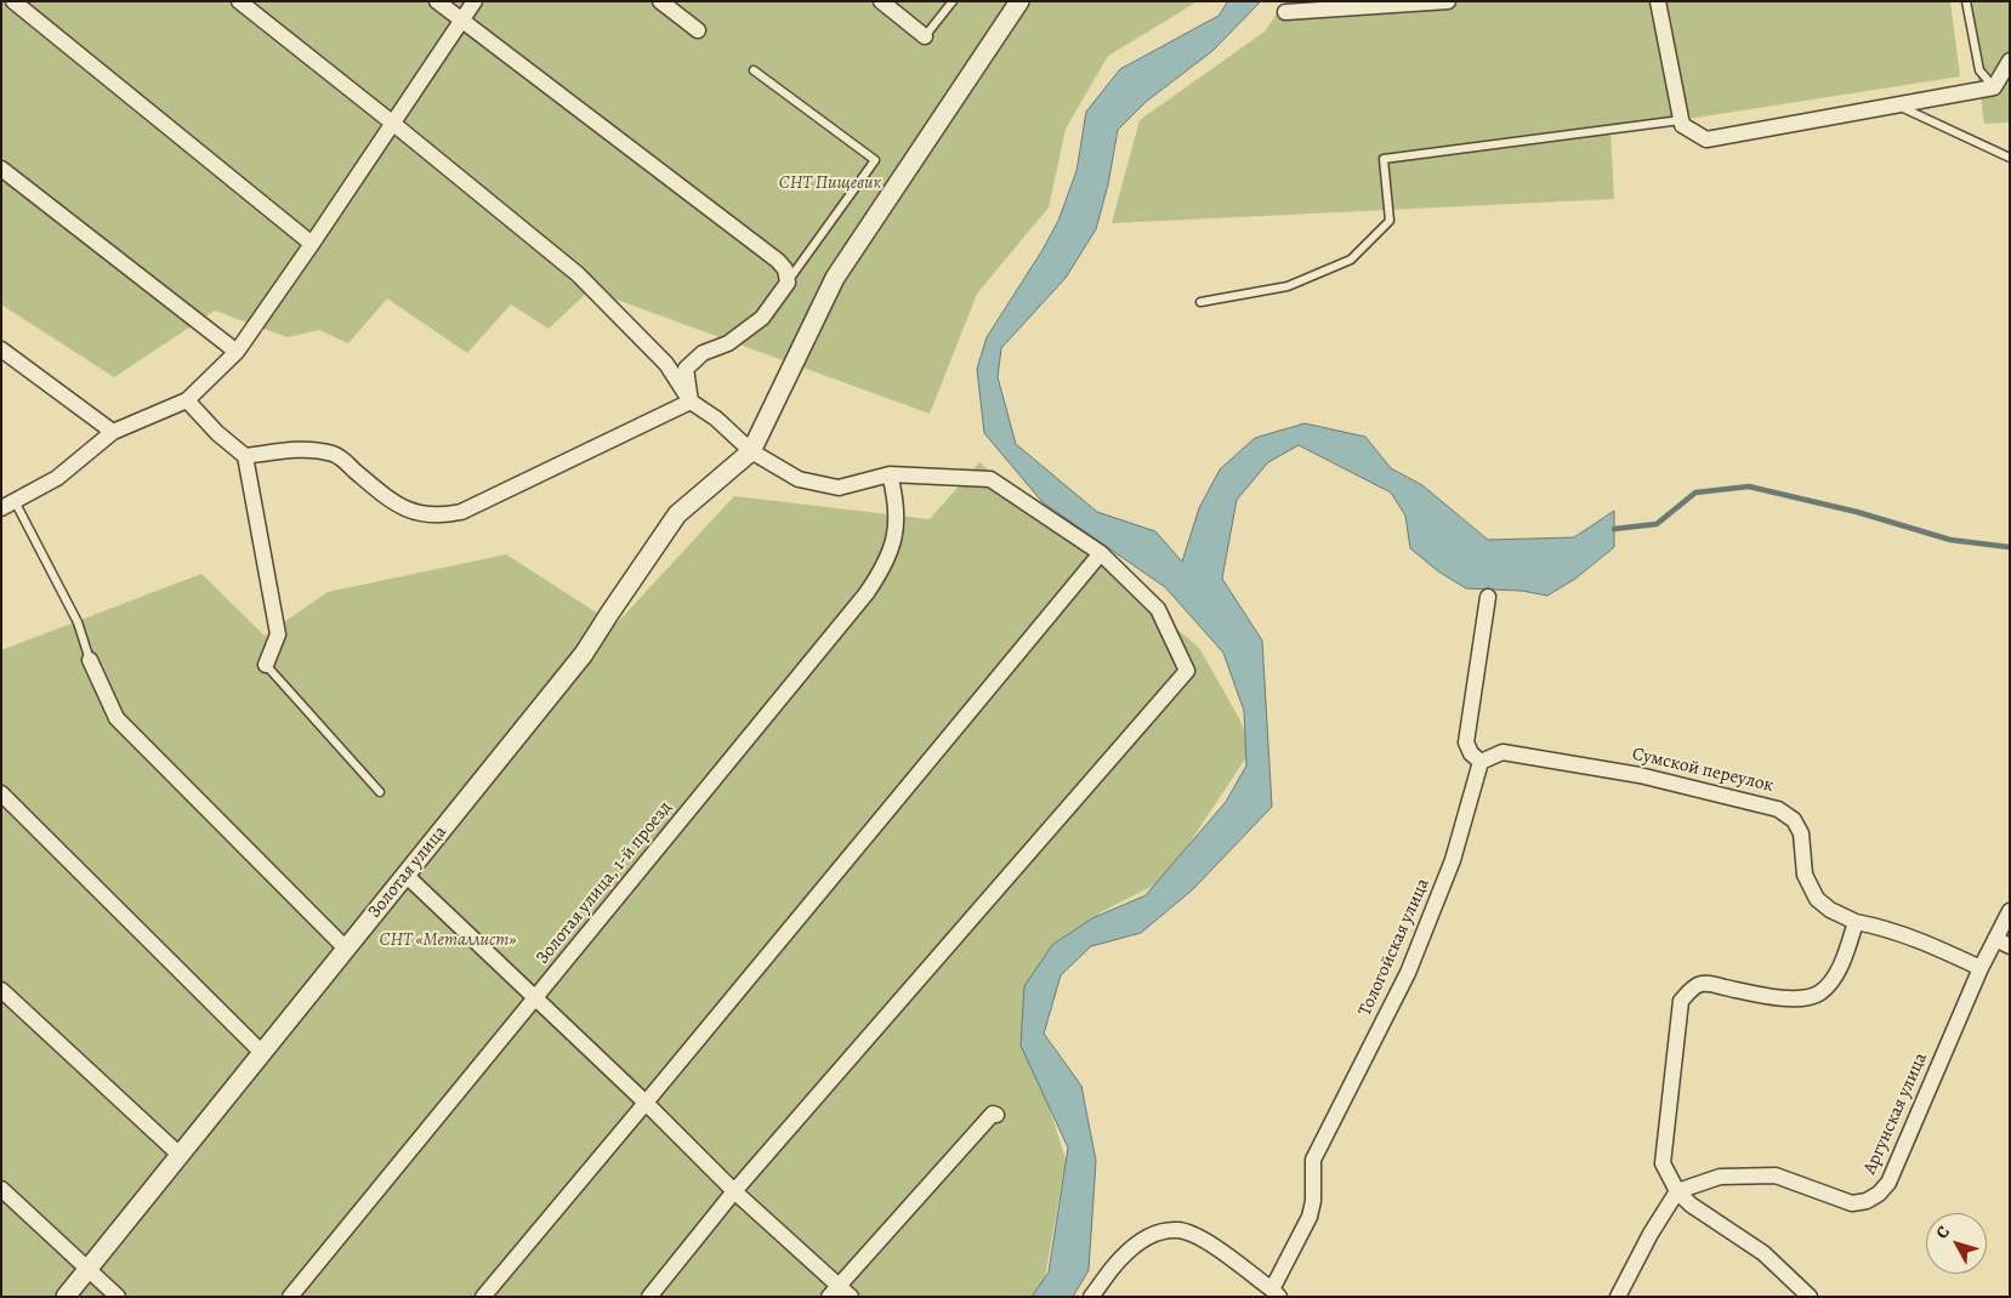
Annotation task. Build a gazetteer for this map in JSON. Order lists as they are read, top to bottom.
{
  "streets": {
    "street": [
      "Сумской переулок",
      "Золотая улица",
      "Золотая улица, 1-й проезд",
      "Тологойская улица",
      "Аргунская улица"
    ]
  },
  "crossings": [
    ["Сумской переулок", "Тологойская улица"],
    ["Сумской переулок", "Аргунская улица"]
  ],
  "parks": ["СНТ Пищевик", "СНТ «Металлист»"],
  "north": "top left"
}
